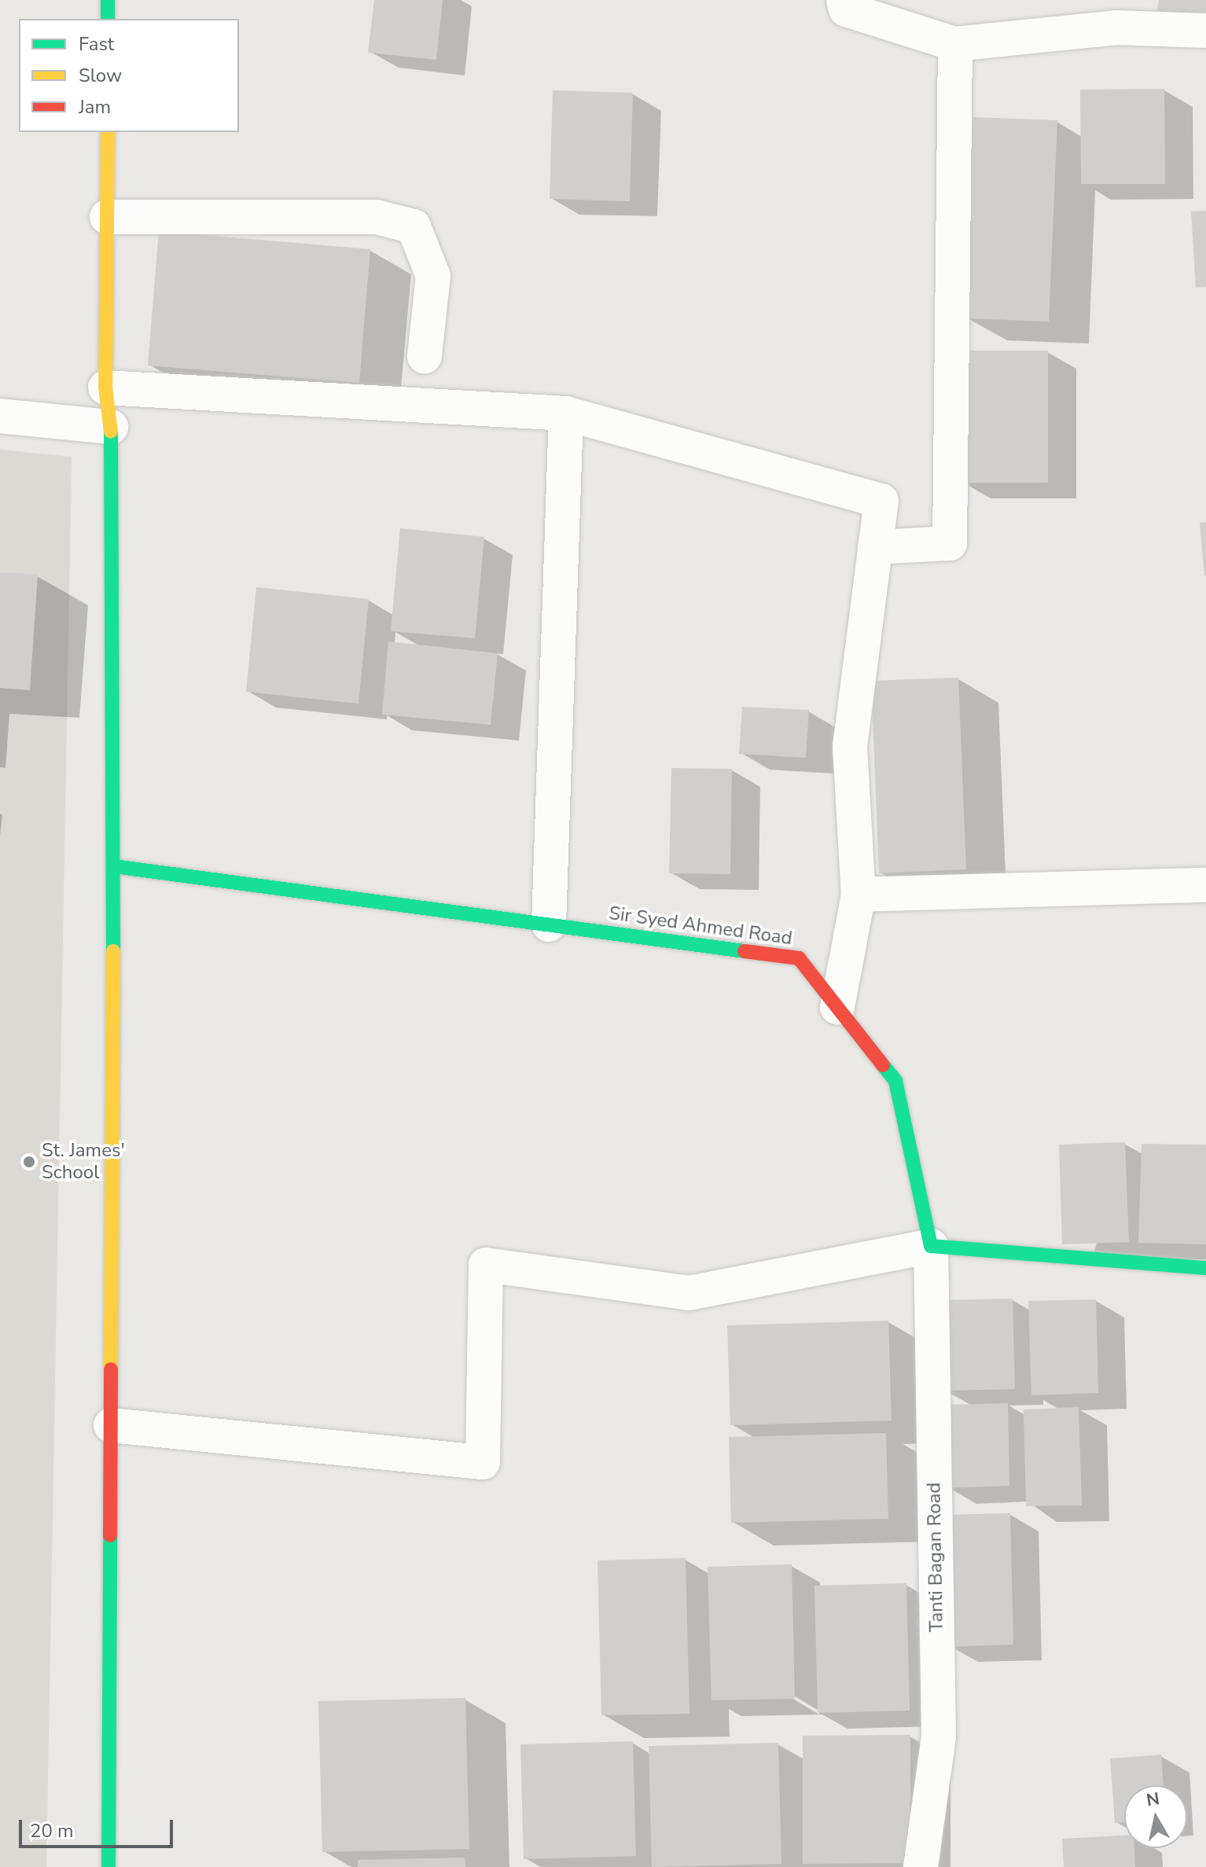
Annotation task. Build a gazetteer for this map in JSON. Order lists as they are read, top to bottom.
{
  "streets": {
    "street": ["Sir Syed Ahmed Road", "Tanti Bagan Road"]
  },
  "crossings": [
    ["Sir Syed Ahmed Road", "Tanti Bagan Road"]
  ],
  "places": ["St. James' School"],
  "legend": ["Fast", "Slow", "Jam"],
  "scale_bar": "20 m",
  "north": "top"
}
